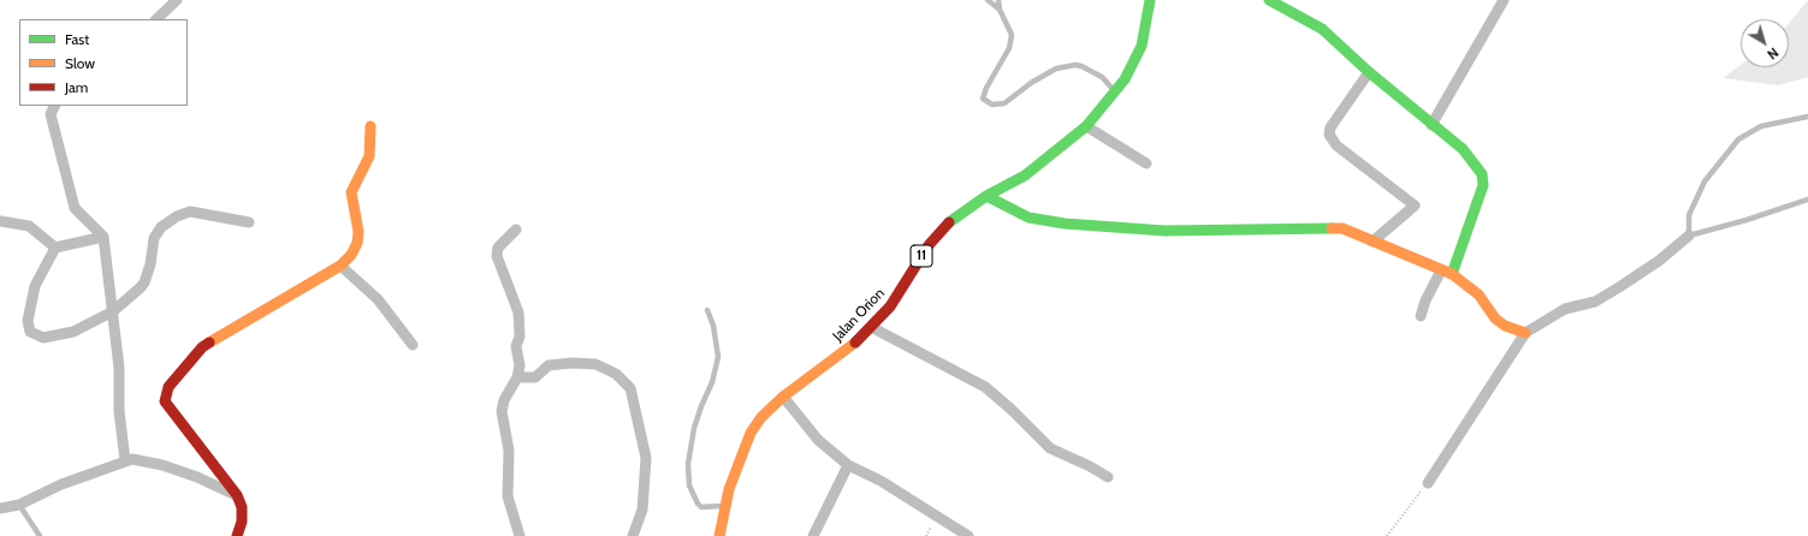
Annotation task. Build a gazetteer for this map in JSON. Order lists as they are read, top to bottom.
{
  "streets": {
    "main road": ["11", "Jalan Orion"]
  },
  "legend": ["Fast", "Slow", "Jam"],
  "north": "bottom right"
}
